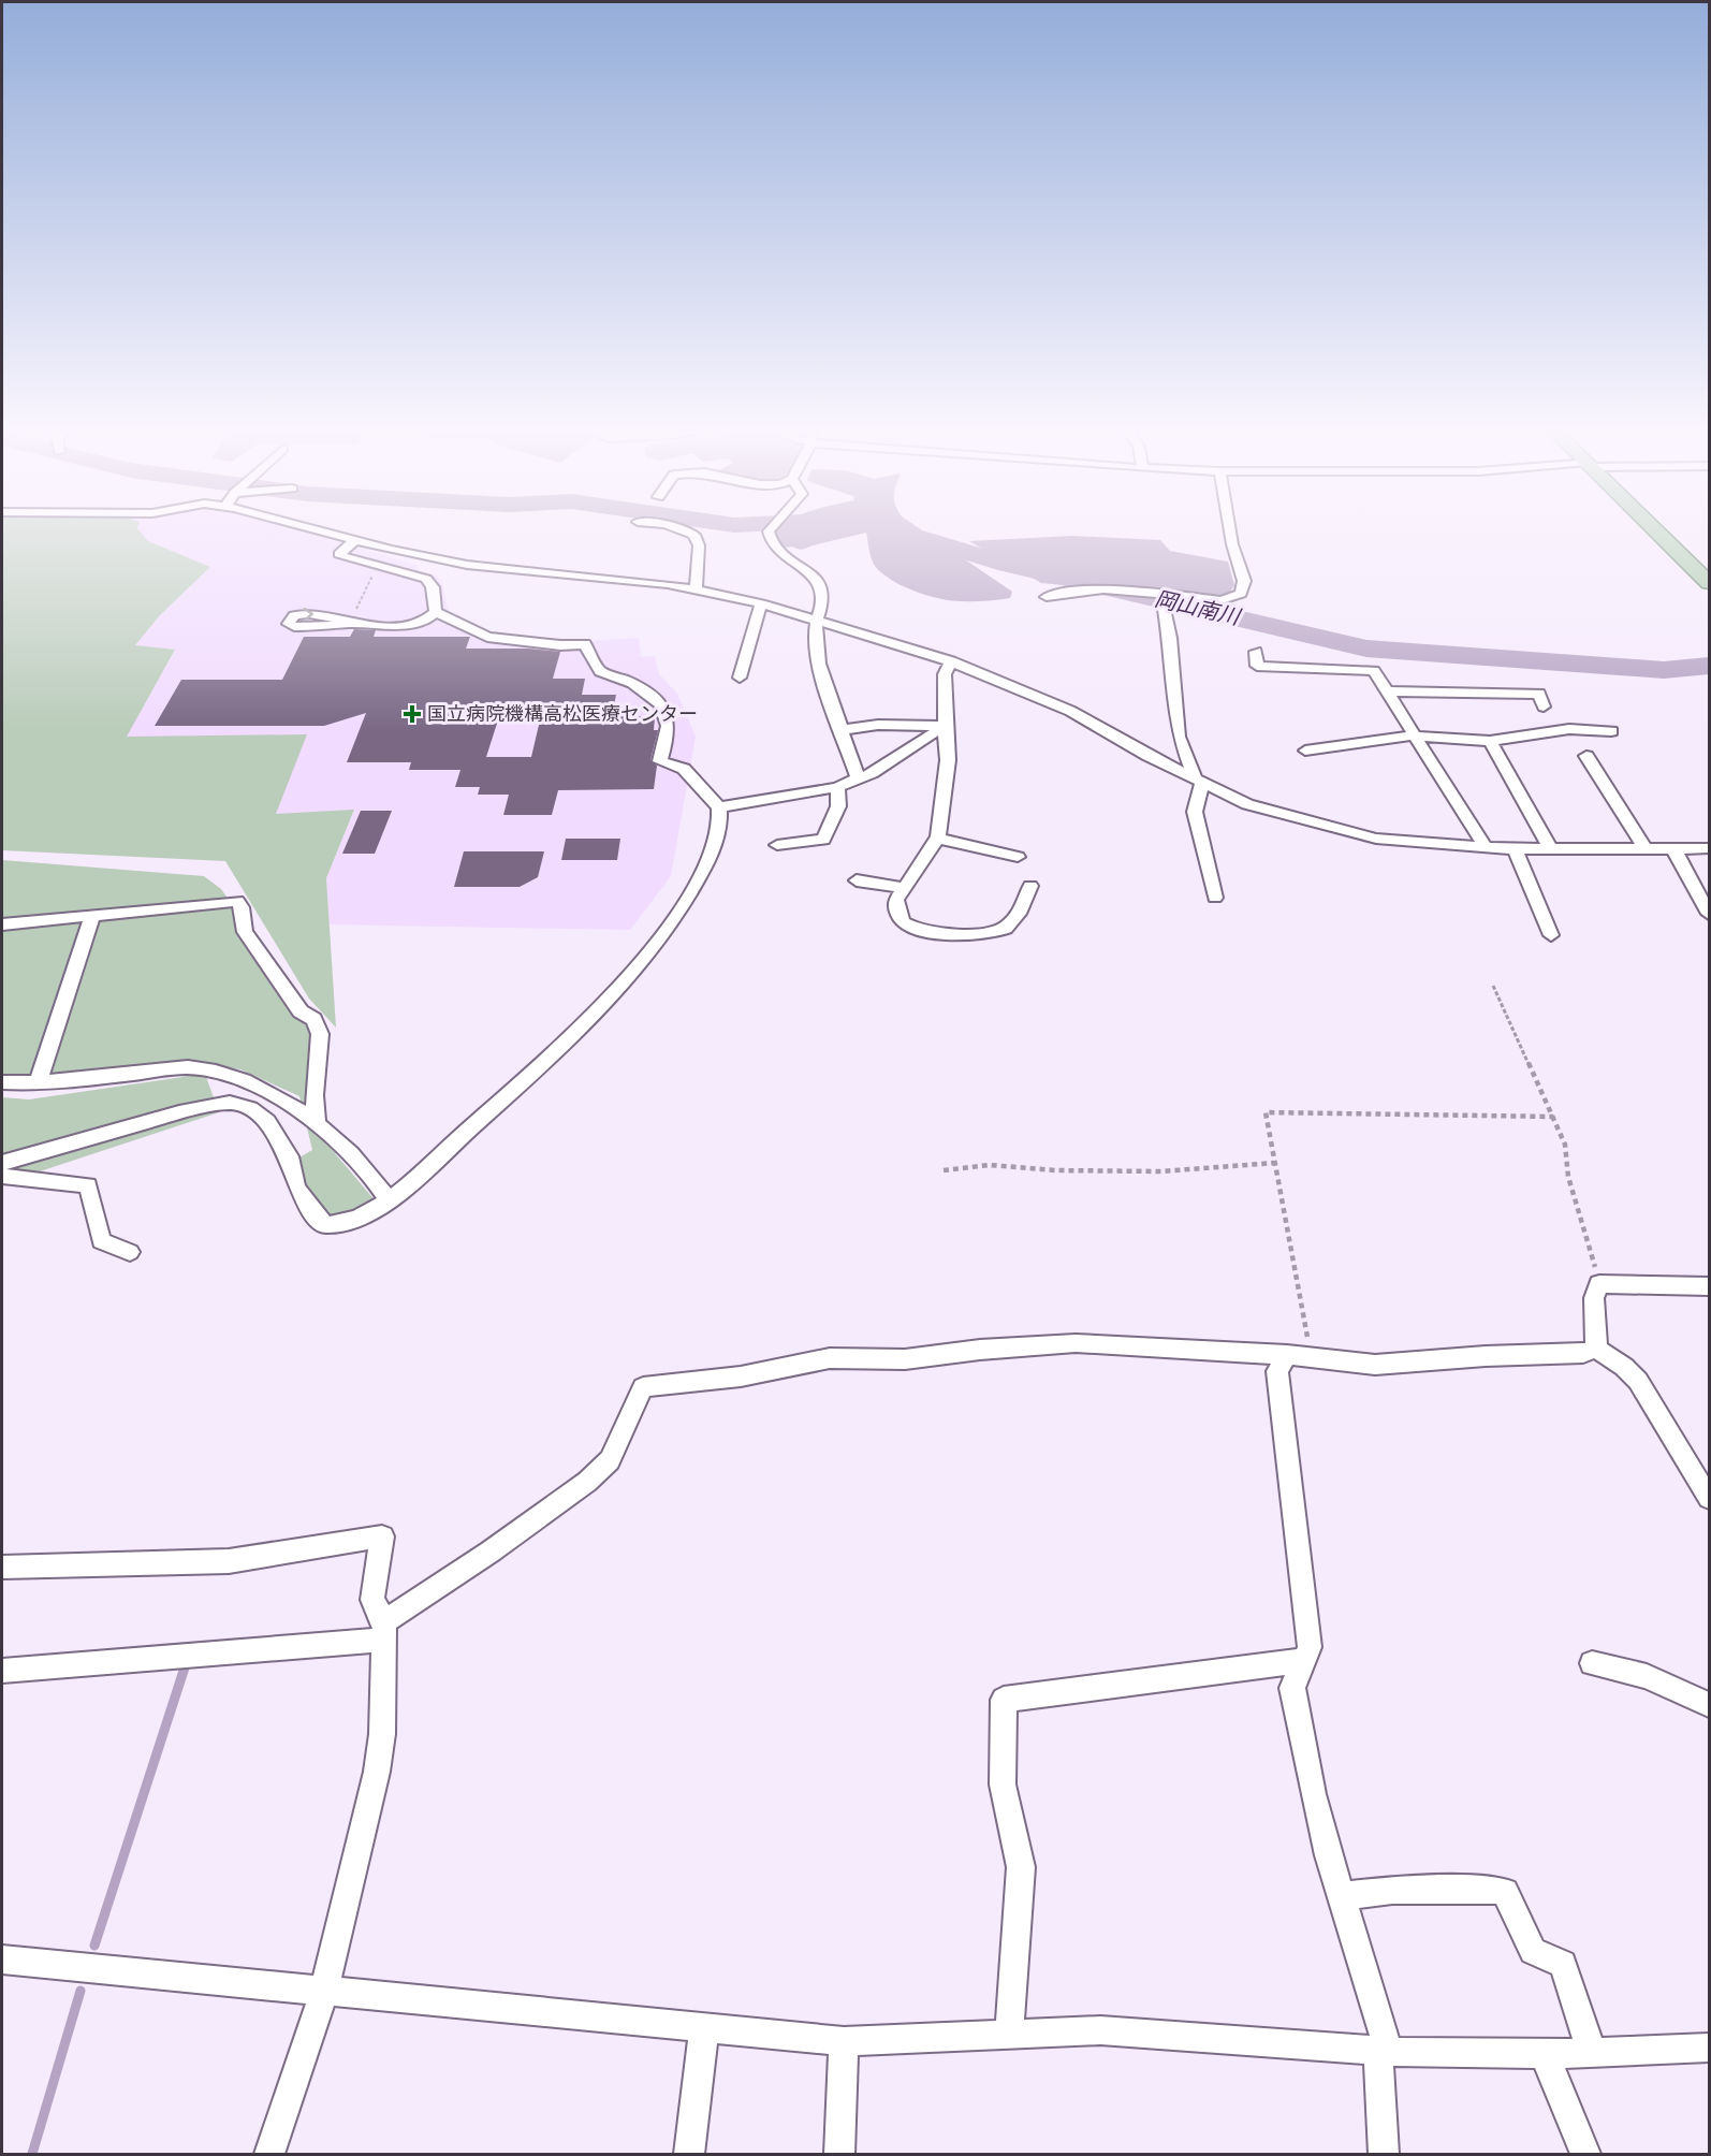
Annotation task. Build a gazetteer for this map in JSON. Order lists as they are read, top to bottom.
{
  "water": ["岡山南川"],
  "places": {
    "health": ["国立病院機構高松医療センター"]
  }
}
